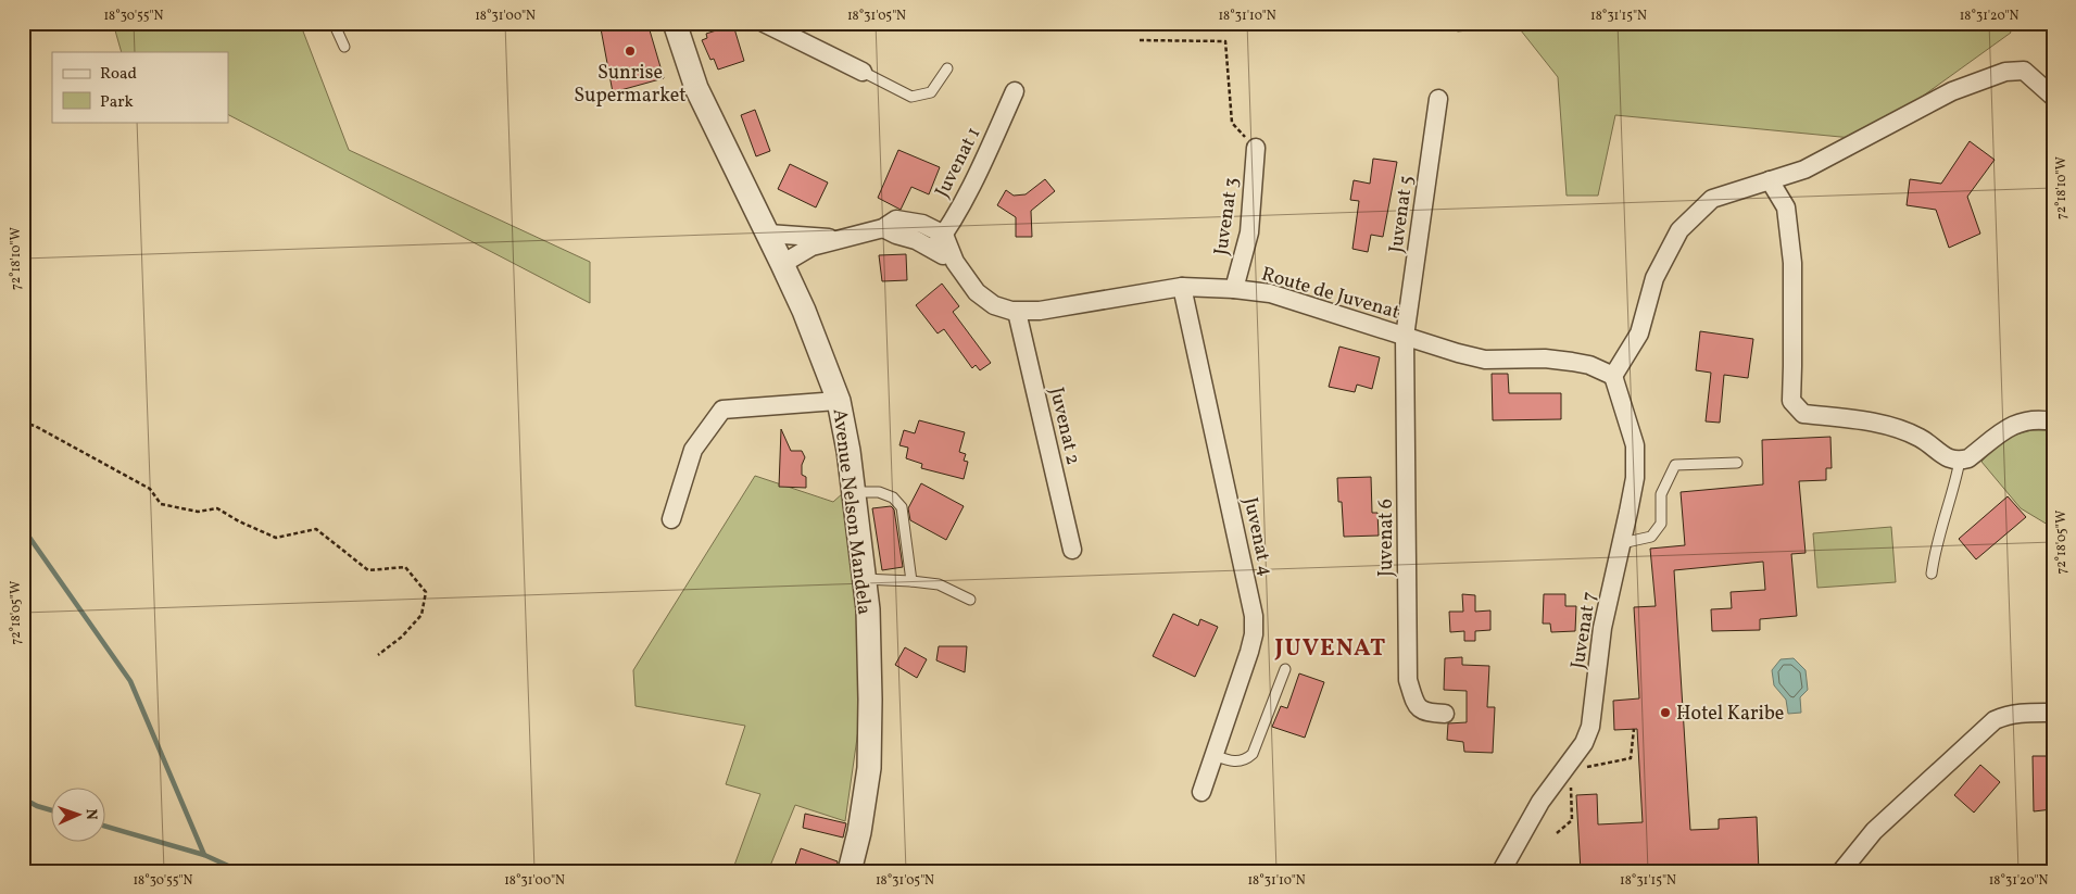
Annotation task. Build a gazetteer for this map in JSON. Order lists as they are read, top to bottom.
{
  "streets": {
    "street": [
      "Juvenat 1",
      "Juvenat 5",
      "Juvenat 3",
      "Route de Juvenat",
      "Juvenat 2",
      "Avenue Nelson Mandela",
      "Juvenat 4",
      "Juvenat 6",
      "Juvenat 7"
    ]
  },
  "crossings": [
    ["Juvenat 1", "Route de Juvenat"],
    ["Juvenat 5", "Route de Juvenat"],
    ["Juvenat 5", "Juvenat 6"],
    ["Juvenat 3", "Route de Juvenat"],
    ["Route de Juvenat", "Juvenat 2"],
    ["Route de Juvenat", "Avenue Nelson Mandela"],
    ["Route de Juvenat", "Juvenat 4"],
    ["Route de Juvenat", "Juvenat 6"],
    ["Route de Juvenat", "Juvenat 7"]
  ],
  "districts": ["JUVENAT"],
  "places": ["Sunrise Supermarket", "Hotel Karibe"],
  "legend": ["Road", "Park"],
  "north": "right",
  "coordinates": [
    "18°30'55\"N",
    "18°31'00\"N",
    "18°31'05\"N",
    "18°31'10\"N",
    "18°31'15\"N",
    "18°31'20\"N",
    "72°18'10\"W",
    "72°18'05\"W"
  ]
}
